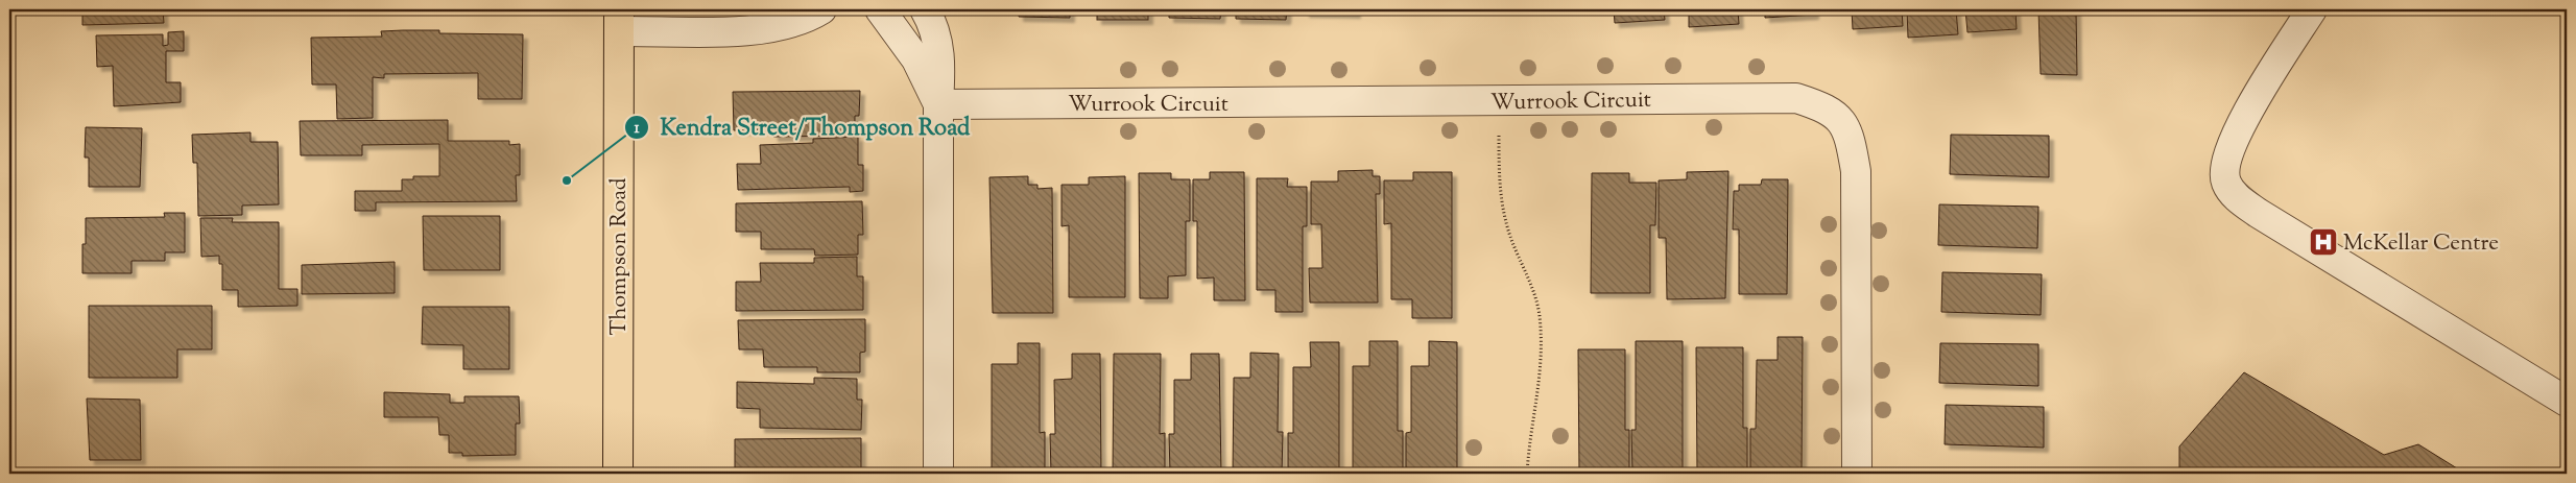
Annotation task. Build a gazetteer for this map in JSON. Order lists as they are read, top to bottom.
{
  "streets": {
    "main road": ["Thompson Road"],
    "street": ["Wurrook Circuit"]
  },
  "places": {
    "other": ["Kendra Street/Thompson Road"],
    "hospital": ["McKellar Centre"]
  }
}
